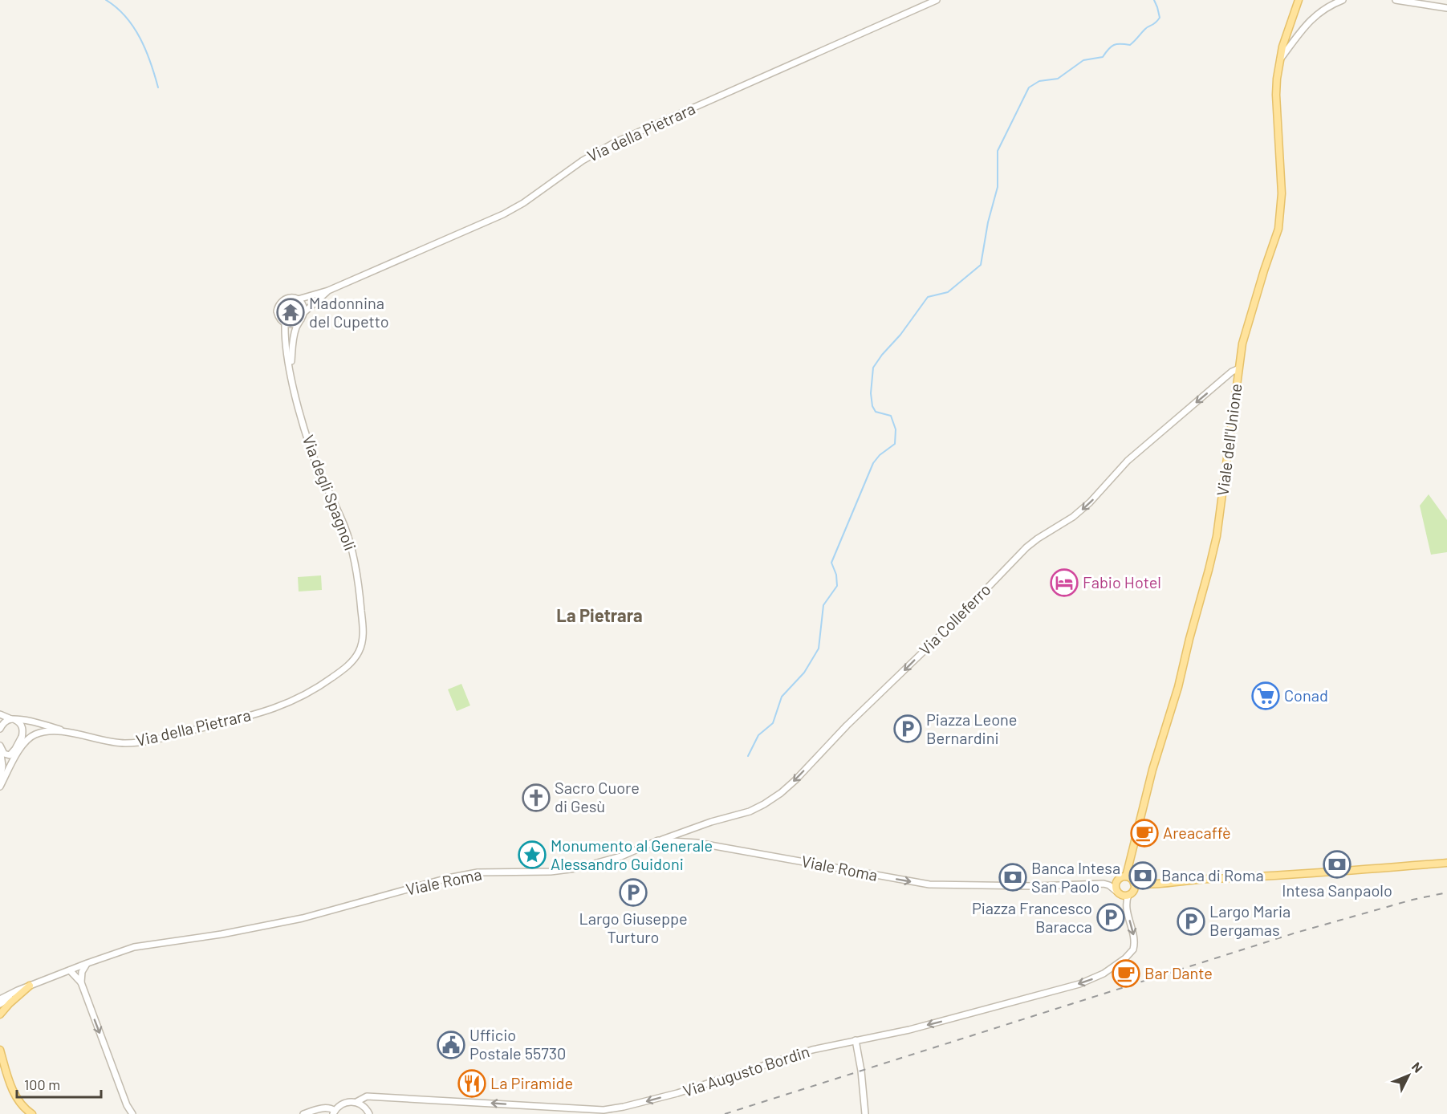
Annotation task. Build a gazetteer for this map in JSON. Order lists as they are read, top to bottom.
{
  "streets": {
    "main road": ["Viale dell'Unione", "Viale Roma"],
    "street": [
      "Via della Pietrara",
      "Via degli Spagnoli",
      "Via Colleferro",
      "Via Augusto Bordin"
    ]
  },
  "crossings": [
    ["Via della Pietrara", "Via degli Spagnoli"],
    ["Viale dell'Unione", "Via Colleferro"],
    ["Viale dell'Unione", "Viale Roma"],
    ["Via Colleferro", "Viale Roma"]
  ],
  "one_way": ["Via Colleferro", "Viale Roma", "Via Augusto Bordin"],
  "districts": ["La Pietrara"],
  "places": {
    "temple": ["Madonnina del Cupetto"],
    "hotel": ["Fabio Hotel"],
    "supermarket": ["Conad"],
    "parking": [
      "Piazza Leone Bernardini",
      "Largo Giuseppe Turturo",
      "Piazza Francesco Baracca",
      "Largo Maria Bergamas"
    ],
    "church": ["Sacro Cuore di Gesù"],
    "cafe": ["Areacaffè", "Bar Dante"],
    "place": ["Monumento al Generale Alessandro Guidoni"],
    "bank": ["Intesa Sanpaolo", "Banca di Roma", "Banca Intesa San Paolo"],
    "public building": ["Ufficio Postale 55730"],
    "restaurant": ["La Piramide"]
  },
  "scale_bar": "100 m",
  "north": "top right"
}
